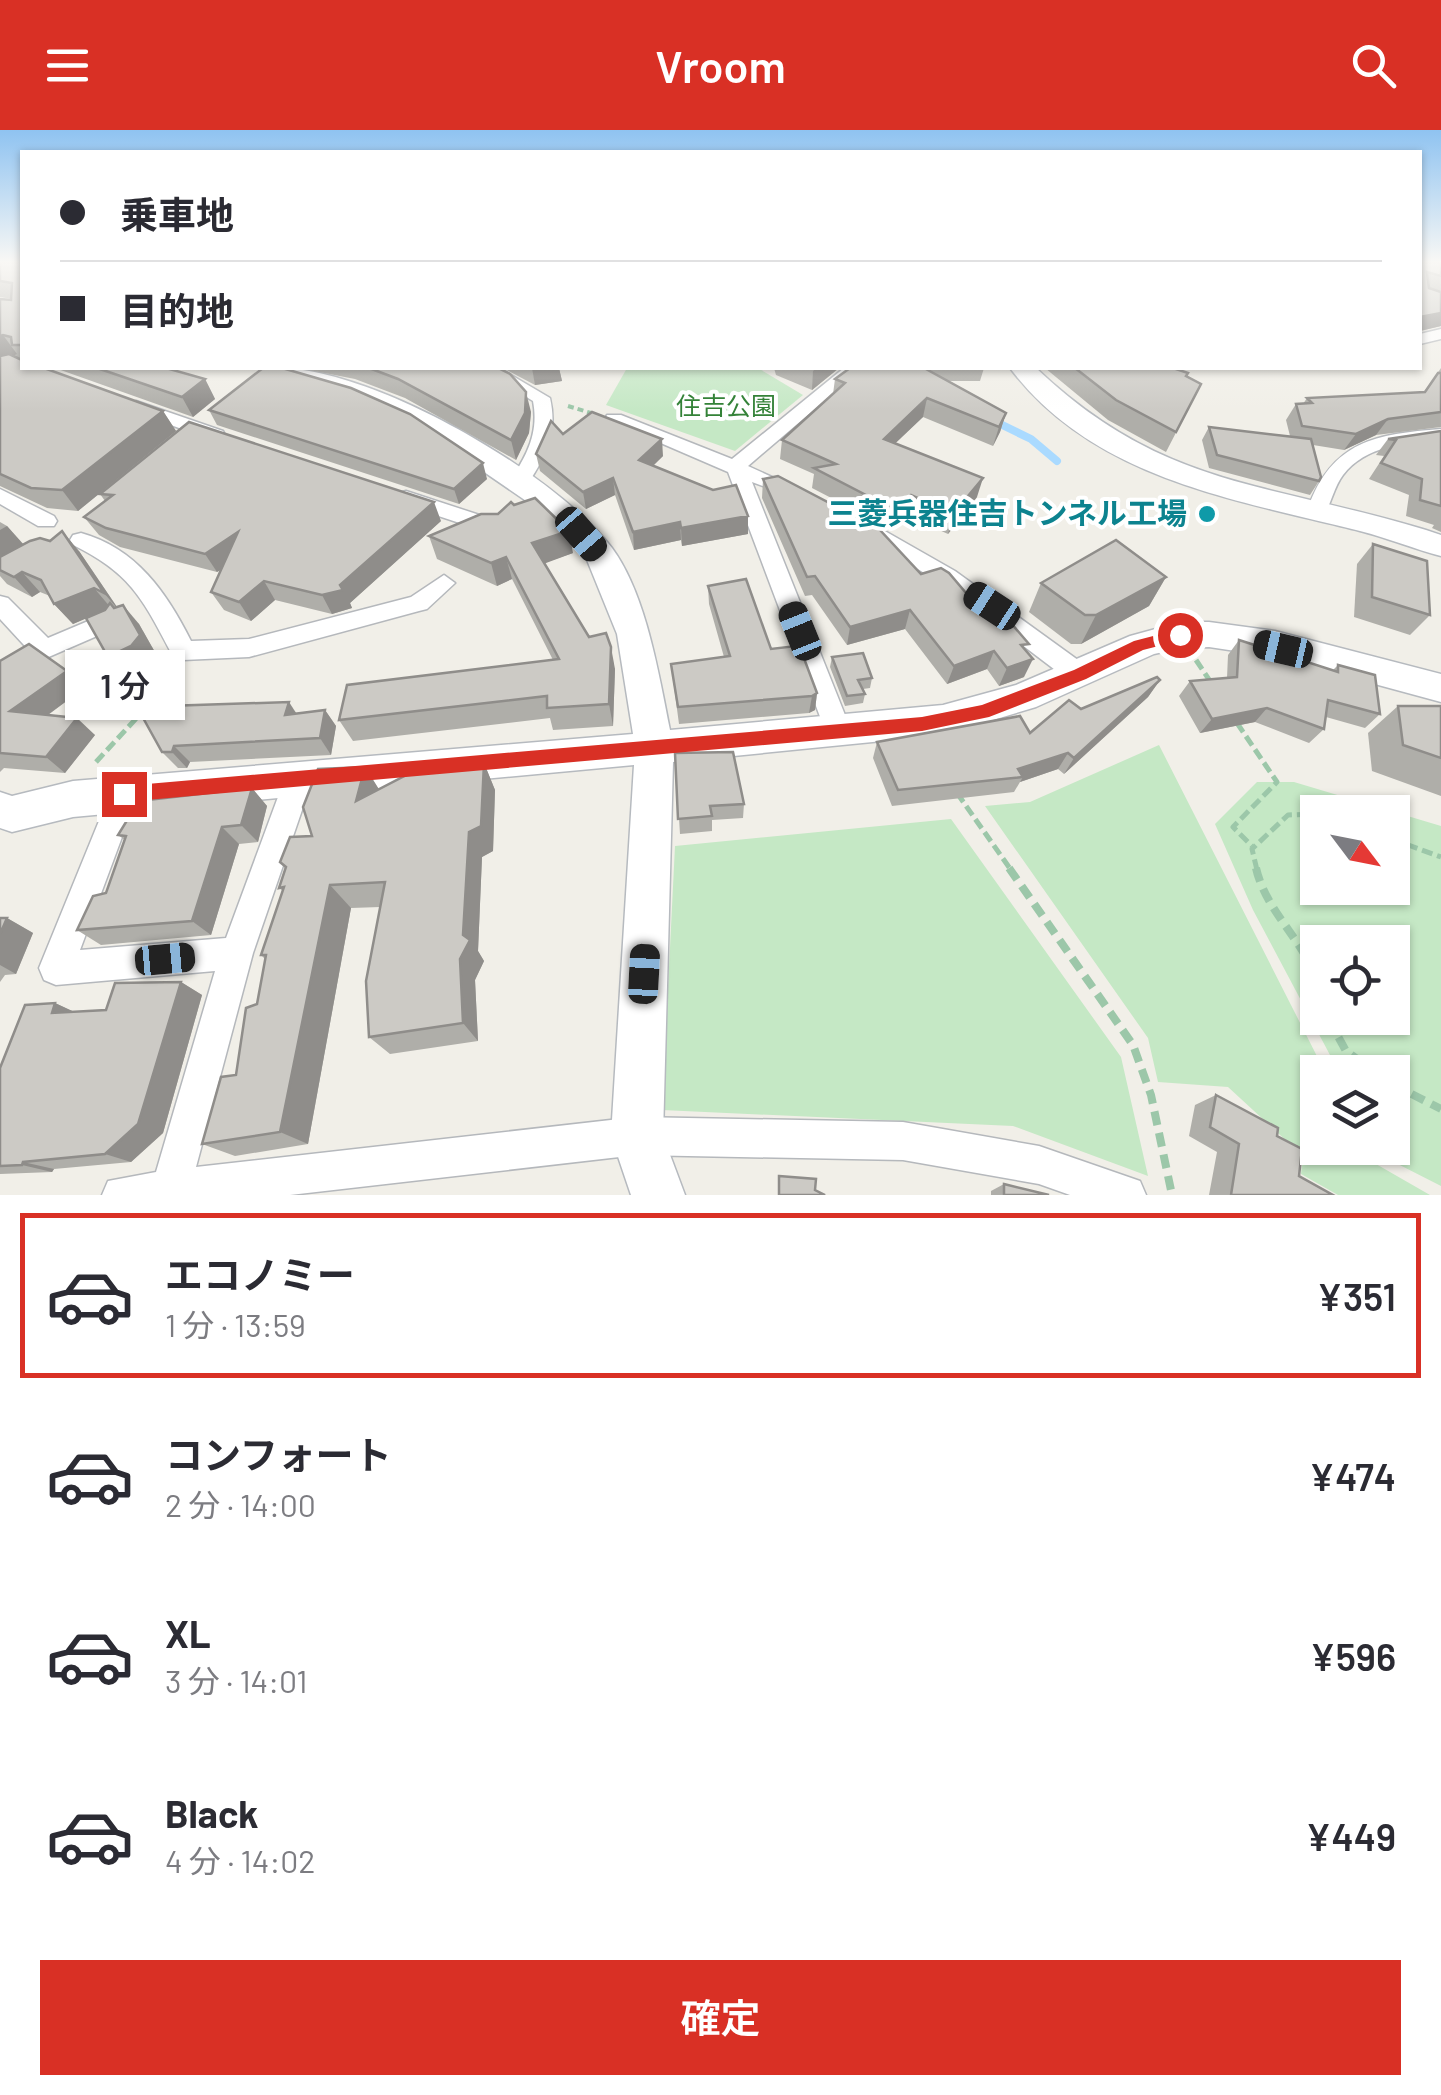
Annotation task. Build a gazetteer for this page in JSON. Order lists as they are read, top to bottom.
{
  "parks": ["住吉公園"],
  "places": ["三菱兵器住吉トンネル工場"],
  "north": "bottom right",
  "page": {
    "header": "Vroom",
    "banner": ["乗車地", "目的地"],
    "bubble": "1 分",
    "list": [
      {
        "name": "エコノミー",
        "note": "1 分 · 13:59",
        "value": "¥351"
      },
      {
        "name": "コンフォート",
        "note": "2 分 · 14:00",
        "value": "¥474"
      },
      {
        "name": "XL",
        "note": "3 分 · 14:01",
        "value": "¥596"
      },
      {
        "name": "Black",
        "note": "4 分 · 14:02",
        "value": "¥449"
      }
    ],
    "buttons": "確定"
  }
}
